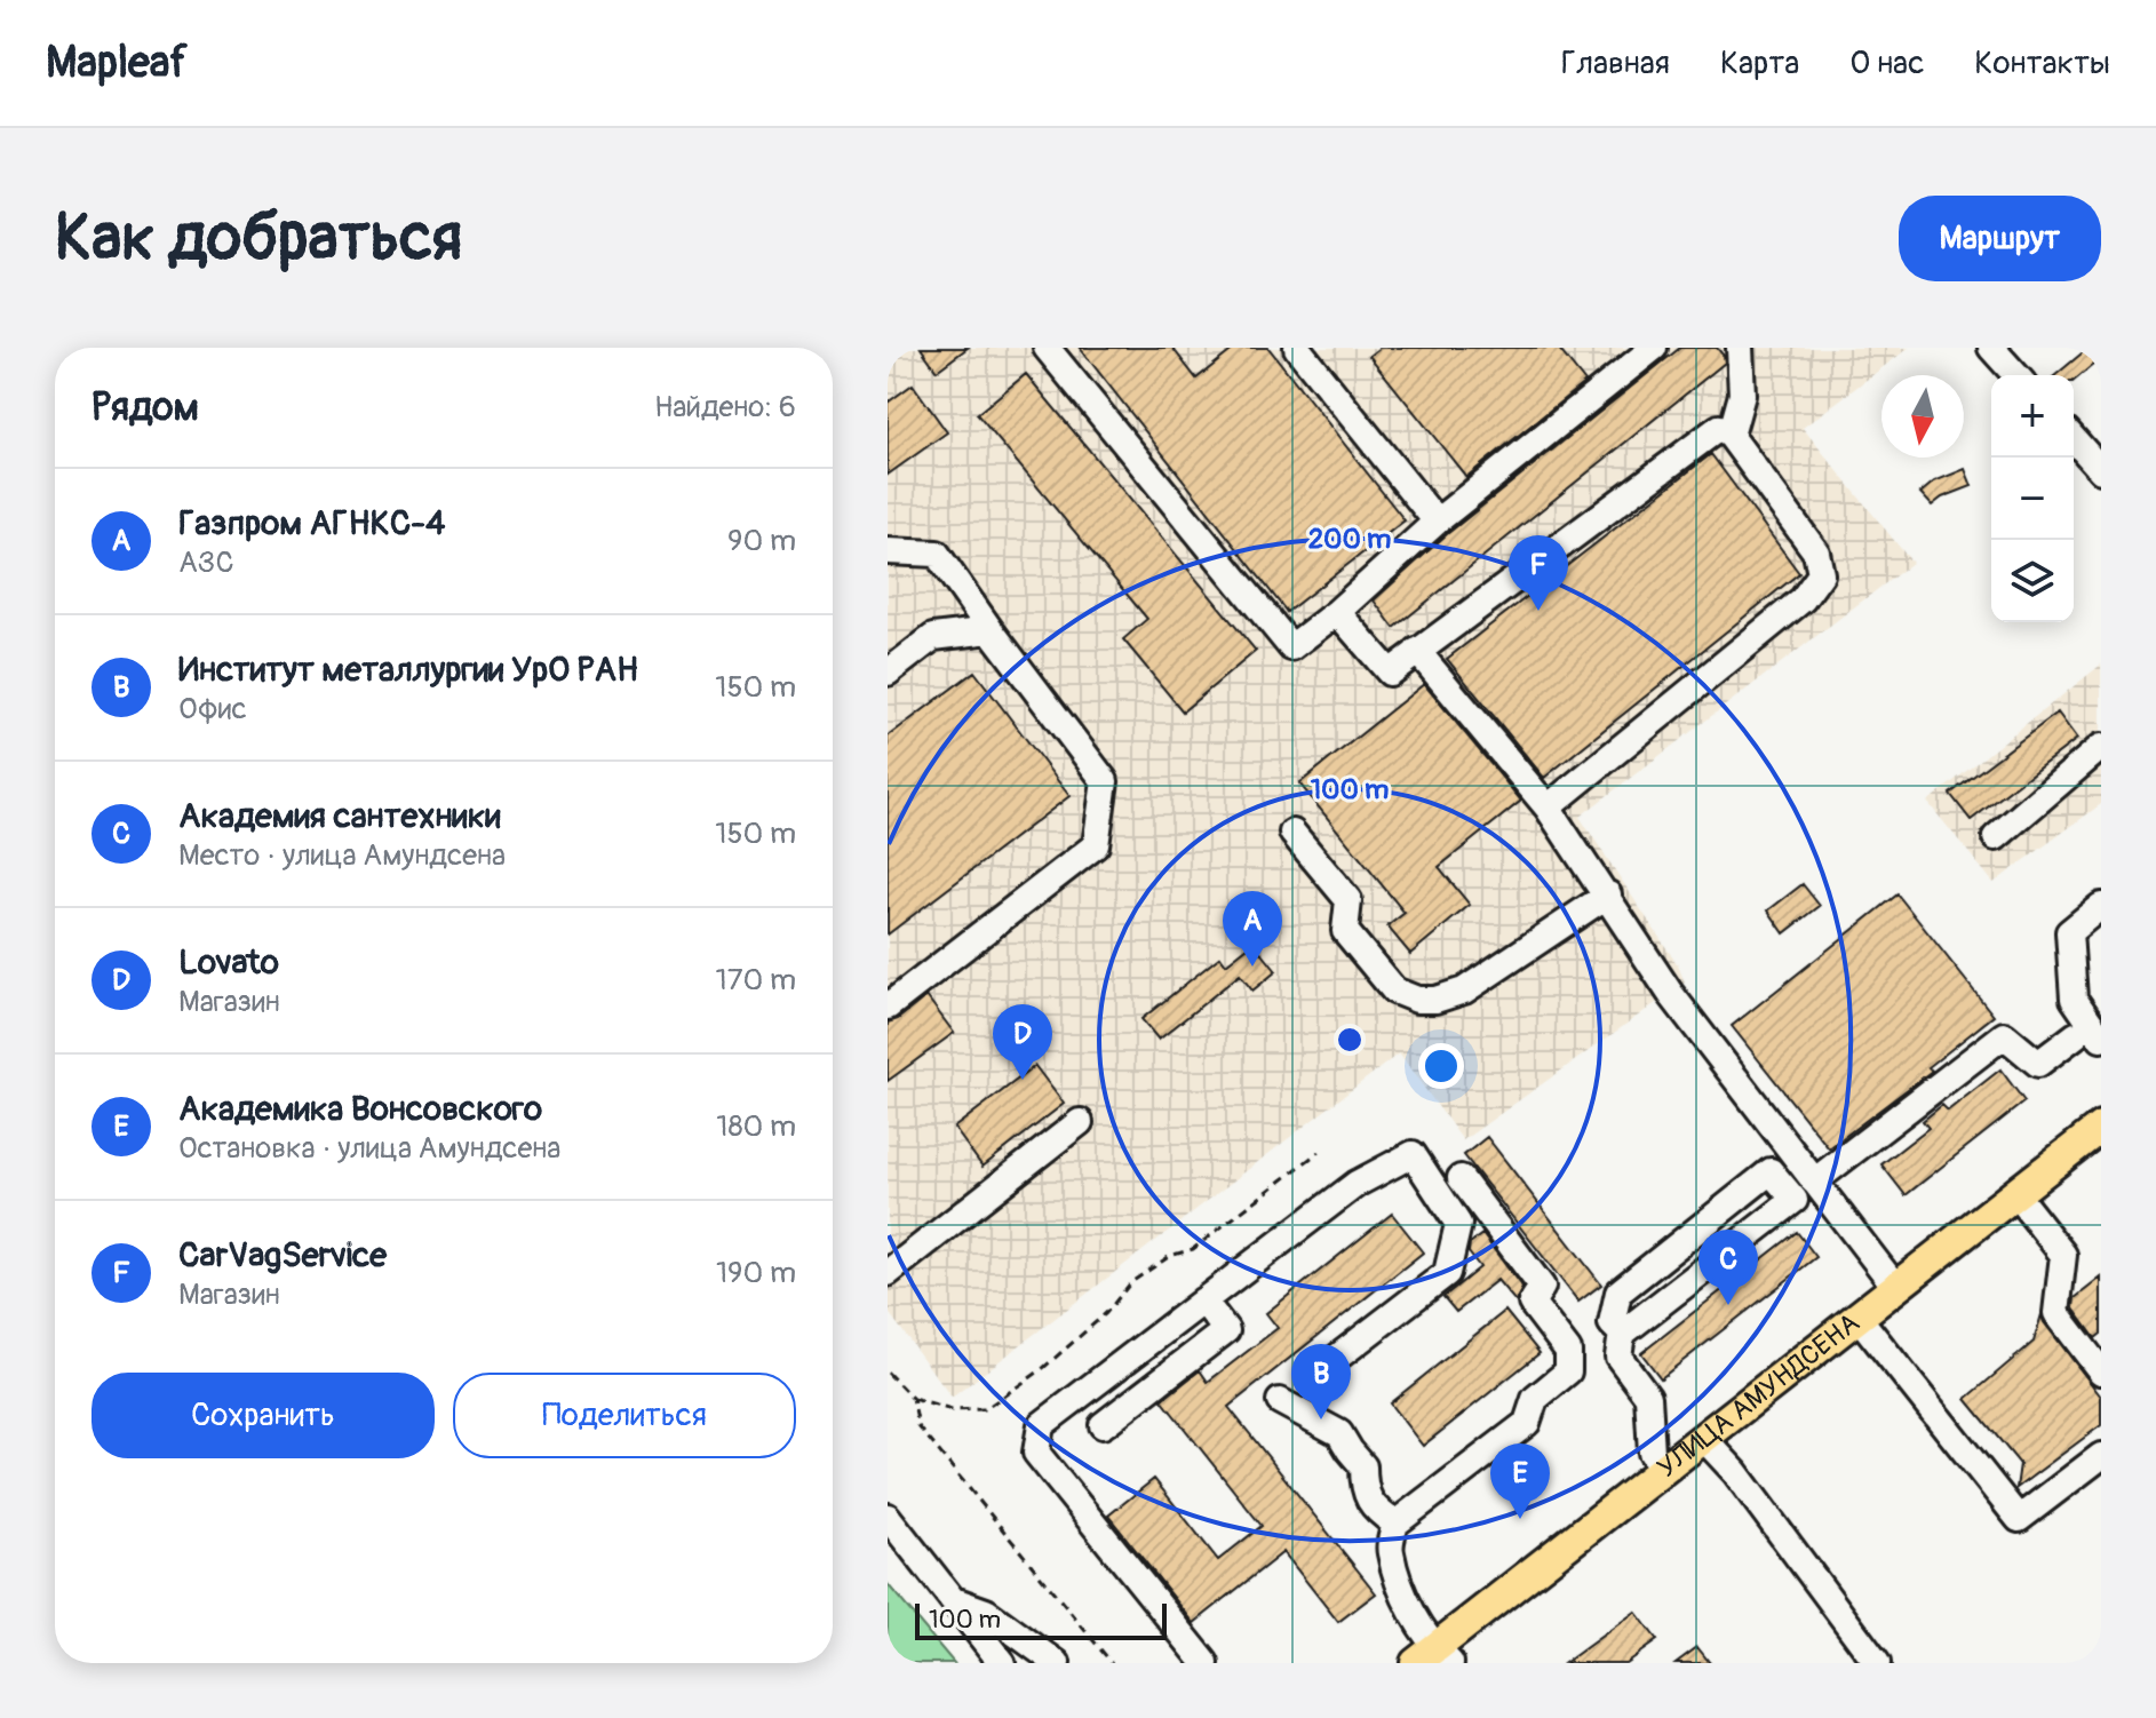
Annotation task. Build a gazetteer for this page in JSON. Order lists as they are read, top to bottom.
{
  "streets": {
    "main road": ["УЛИЦА АМУНДСЕНА"]
  },
  "scale_bar": "100 m",
  "north": "bottom",
  "page": {
    "header": "Mapleaf",
    "nav": [
      "Главная",
      "Карта",
      "О нас",
      "Контакты"
    ],
    "buttons": [
      "Маршрут",
      ["Сохранить", "Поделиться"]
    ],
    "title": "Как добраться",
    "heading": ["Рядом", "Найдено: 6"],
    "map_buttons": ["+", "−"],
    "list": [
      {
        "mark": "A",
        "name": "Газпром АГНКС-4",
        "note": "АЗС",
        "value": "90 m"
      },
      {
        "mark": "B",
        "name": "Институт металлургии УрО РАН",
        "note": "Офис",
        "value": "150 m"
      },
      {
        "mark": "C",
        "name": "Академия сантехники",
        "note": "Место · улица Амундсена",
        "value": "150 m"
      },
      {
        "mark": "D",
        "name": "Lovato",
        "note": "Магазин",
        "value": "170 m"
      },
      {
        "mark": "E",
        "name": "Академика Вонсовского",
        "note": "Остановка · улица Амундсена",
        "value": "180 m"
      },
      {
        "mark": "F",
        "name": "CarVagService",
        "note": "Магазин",
        "value": "190 m"
      }
    ],
    "pins": [
      "F",
      "A",
      "D",
      "C",
      "B",
      "E"
    ],
    "scale": "100 m"
  },
  "rings": ["200 m", "100 m"]
}
